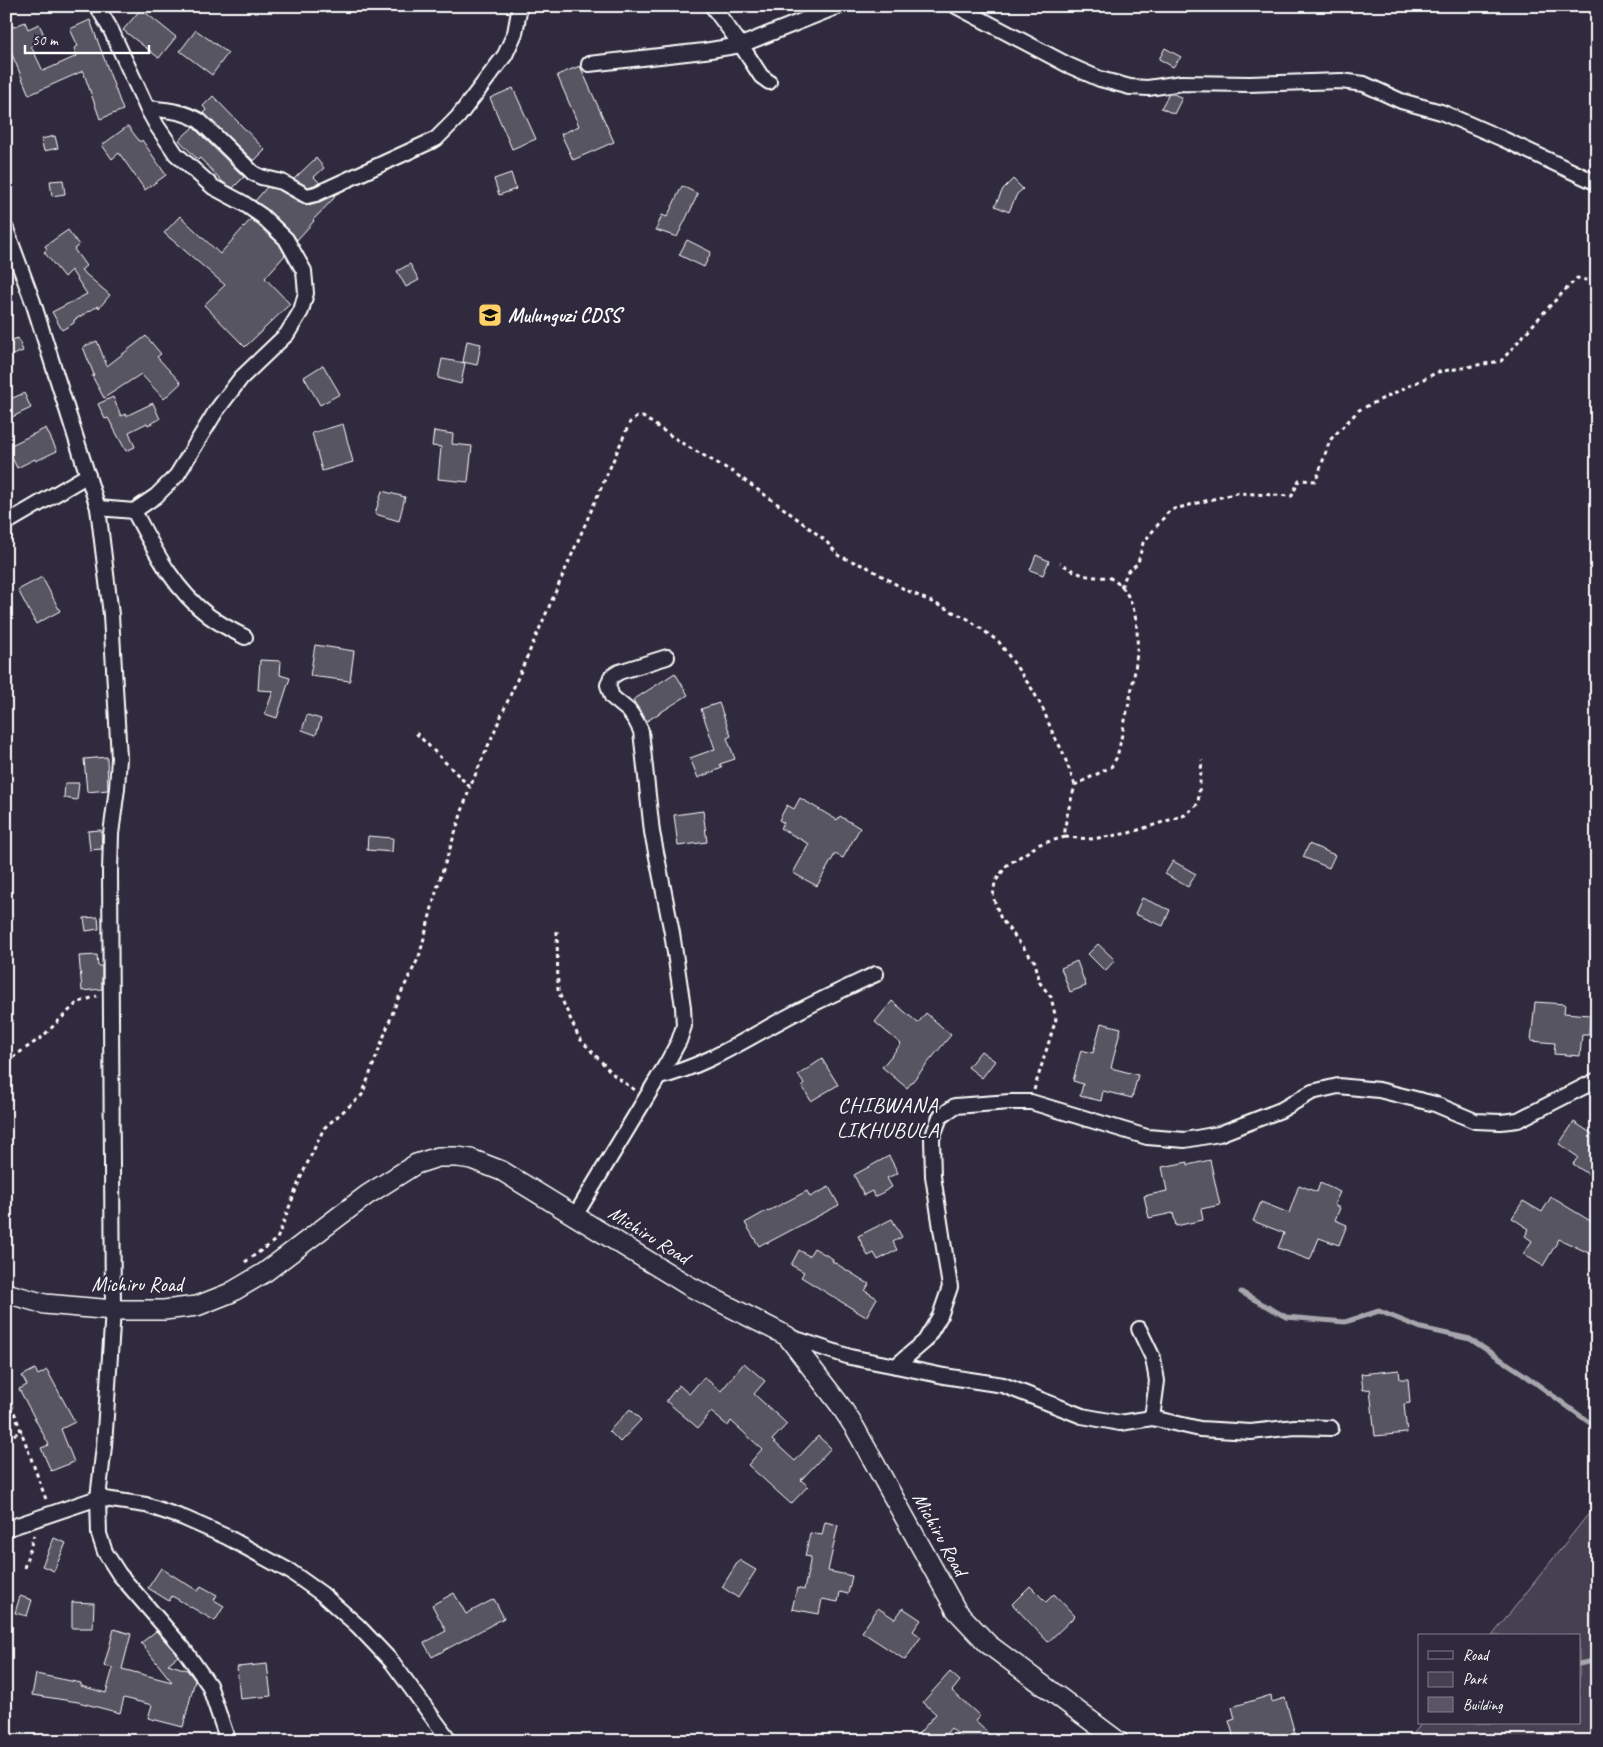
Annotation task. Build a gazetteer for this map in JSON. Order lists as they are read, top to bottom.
{
  "streets": {
    "street": ["Michiru Road"]
  },
  "districts": ["CHIBWANA LIKHUBULA"],
  "places": {
    "school or university": ["Mulunguzi CDSS"]
  },
  "legend": ["Road", "Park", "Building"],
  "scale_bar": "50 m"
}
